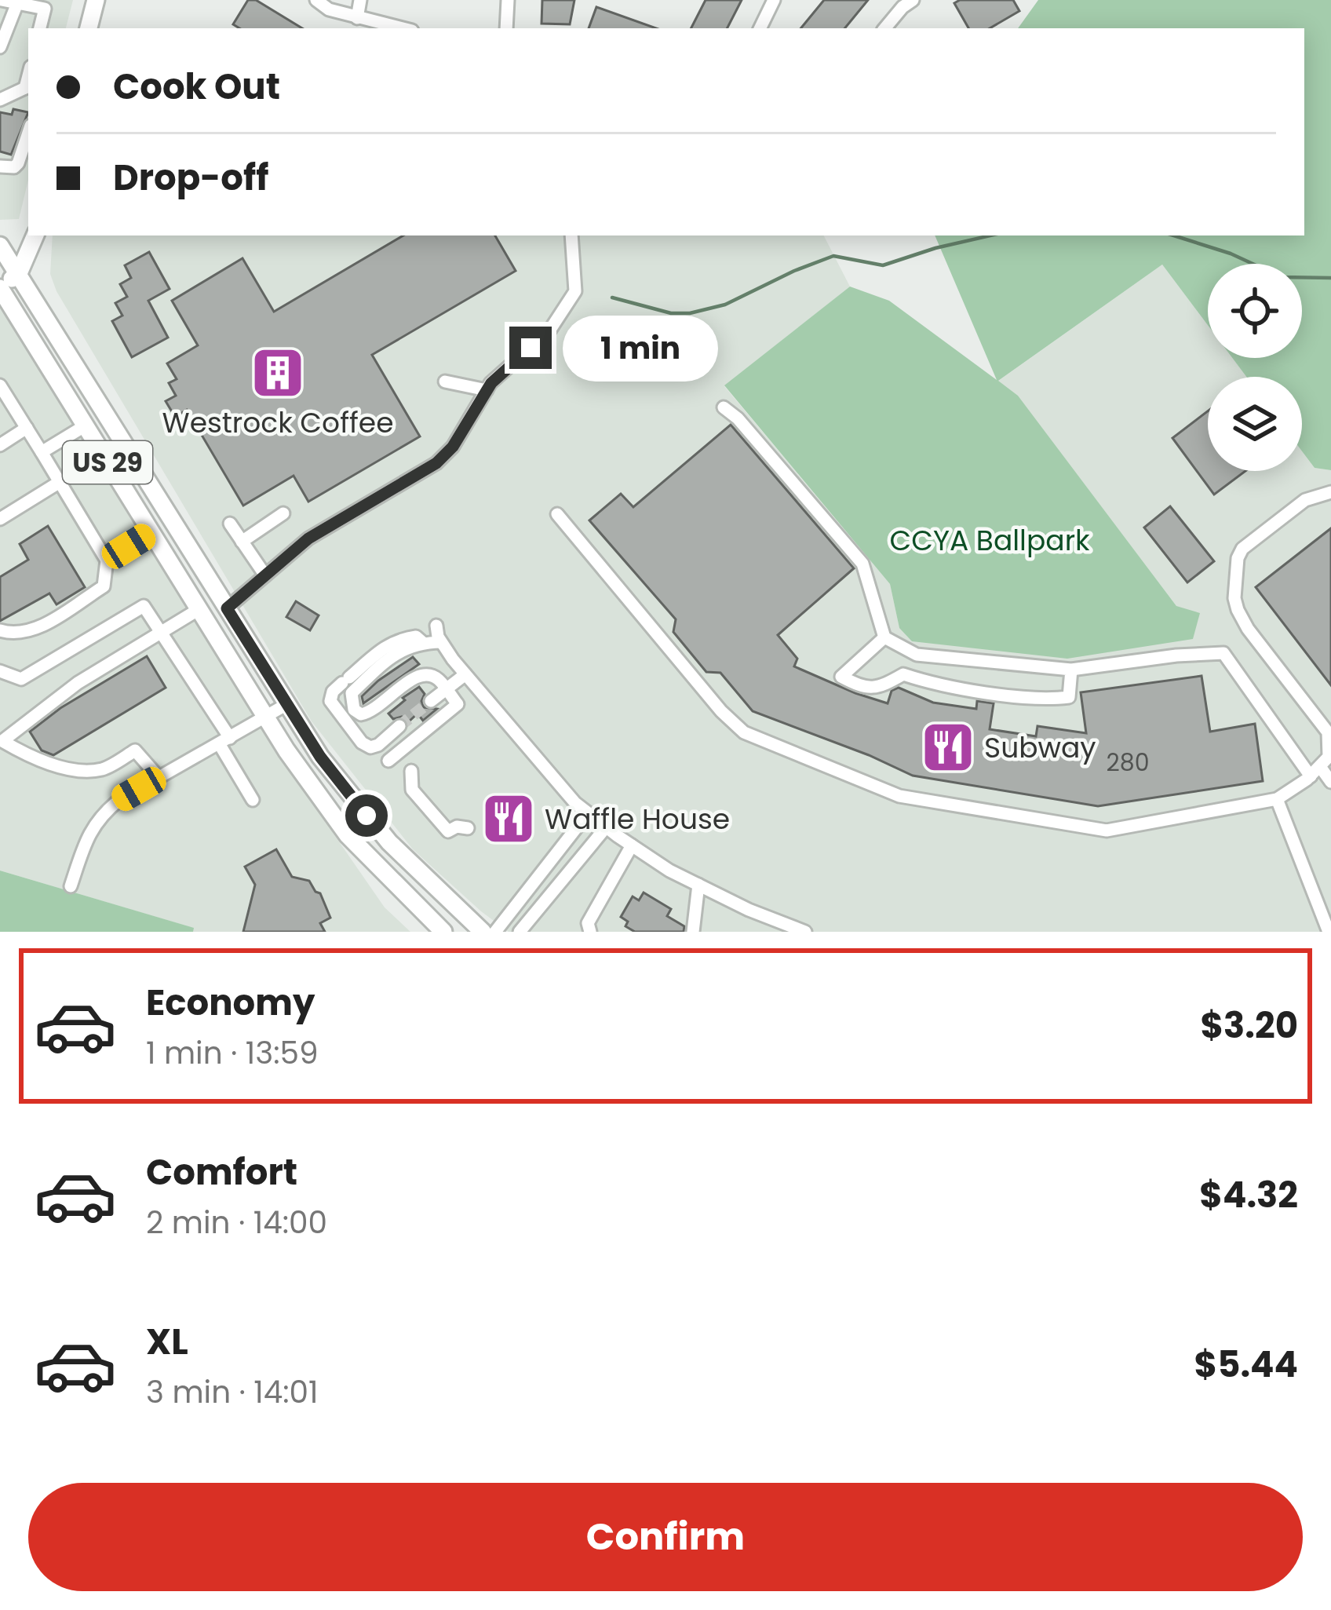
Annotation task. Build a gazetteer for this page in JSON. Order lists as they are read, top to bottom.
{
  "streets": {
    "main road": ["US 29"]
  },
  "parks": ["CCYA Ballpark"],
  "places": {
    "building": ["Westrock Coffee"],
    "restaurant": ["Subway", "Waffle House"]
  },
  "house_numbers": ["280"],
  "page": {
    "banner": ["Cook Out", "Drop-off"],
    "bubble": "1 min",
    "list": [
      {
        "name": "Economy",
        "note": "1 min · 13:59",
        "value": "$3.20"
      },
      {
        "name": "Comfort",
        "note": "2 min · 14:00",
        "value": "$4.32"
      },
      {
        "name": "XL",
        "note": "3 min · 14:01",
        "value": "$5.44"
      }
    ],
    "buttons": "Confirm"
  }
}
